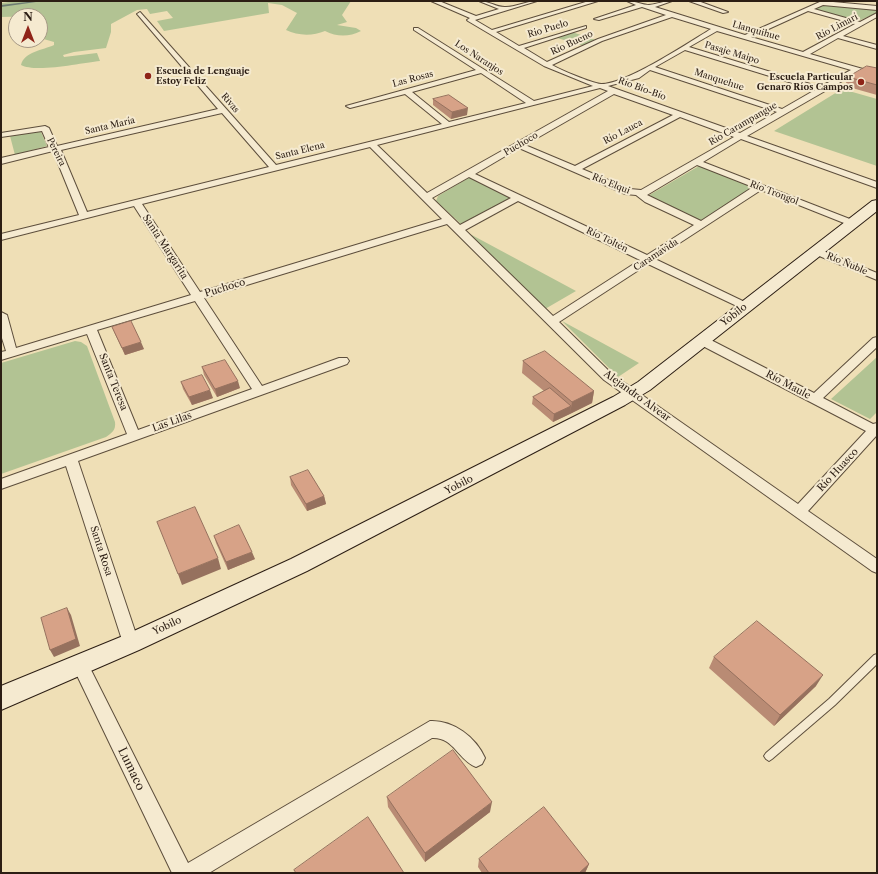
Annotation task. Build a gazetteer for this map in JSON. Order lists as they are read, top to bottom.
{
  "streets": {
    "main road": ["Yobilo"],
    "street": [
      "Río Limarí",
      "Río Puelo",
      "Llanquihue",
      "Río Bueno",
      "Pasaje Maipo",
      "Los Naranjos",
      "Las Rosas",
      "Manquehue",
      "Río Bío-Bío",
      "Rivas",
      "Río Carampangue",
      "Santa María",
      "Río Lauca",
      "Puchoco",
      "Santa Elena",
      "Pereira",
      "Río Elqui",
      "Río Trongol",
      "Río Toltén",
      "Santa Margarita",
      "Caramávida",
      "Río Ñuble",
      "Santa Teresa",
      "Río Maule",
      "Alejandro Alvear",
      "Las Lilas",
      "Río Huasco",
      "Santa Rosa",
      "Lumaco"
    ]
  },
  "crossings": [
    ["Río Limarí", "Llanquihue"],
    ["Río Puelo", "Río Bío-Bío"],
    ["Llanquihue", "Río Bueno"],
    ["Llanquihue", "Río Carampangue"],
    ["Río Bueno", "Río Bío-Bío"],
    ["Pasaje Maipo", "Río Carampangue"],
    ["Los Naranjos", "Las Rosas"],
    ["Los Naranjos", "Santa Elena"],
    ["Manquehue", "Río Carampangue"],
    ["Río Bío-Bío", "Río Carampangue"],
    ["Río Bío-Bío", "Río Lauca"],
    ["Río Bío-Bío", "Puchoco"],
    ["Río Bío-Bío", "Santa Elena"],
    ["Rivas", "Santa María"],
    ["Rivas", "Santa Elena"],
    ["Río Carampangue", "Río Elqui"],
    ["Río Carampangue", "Río Trongol"],
    ["Santa María", "Pereira"],
    ["Río Lauca", "Río Elqui"],
    ["Puchoco", "Río Elqui"],
    ["Puchoco", "Río Toltén"],
    ["Puchoco", "Santa Margarita"],
    ["Puchoco", "Santa Teresa"],
    ["Puchoco", "Alejandro Alvear"],
    ["Santa Elena", "Pereira"],
    ["Santa Elena", "Santa Margarita"],
    ["Santa Elena", "Alejandro Alvear"],
    ["Río Elqui", "Caramávida"],
    ["Río Trongol", "Caramávida"],
    ["Río Trongol", "Yobilo"],
    ["Río Toltén", "Caramávida"],
    ["Río Toltén", "Yobilo"],
    ["Santa Margarita", "Las Lilas"],
    ["Caramávida", "Alejandro Alvear"],
    ["Río Ñuble", "Yobilo"],
    ["Yobilo", "Río Maule"],
    ["Yobilo", "Alejandro Alvear"],
    ["Yobilo", "Santa Rosa"],
    ["Yobilo", "Lumaco"],
    ["Santa Teresa", "Las Lilas"],
    ["Río Maule", "Río Huasco"],
    ["Alejandro Alvear", "Río Huasco"],
    ["Las Lilas", "Santa Rosa"]
  ],
  "places": ["Escuela de Lenguaje Estoy Feliz", "Escuela Particular Genaro Ríos Campos"],
  "north": "top"
}
